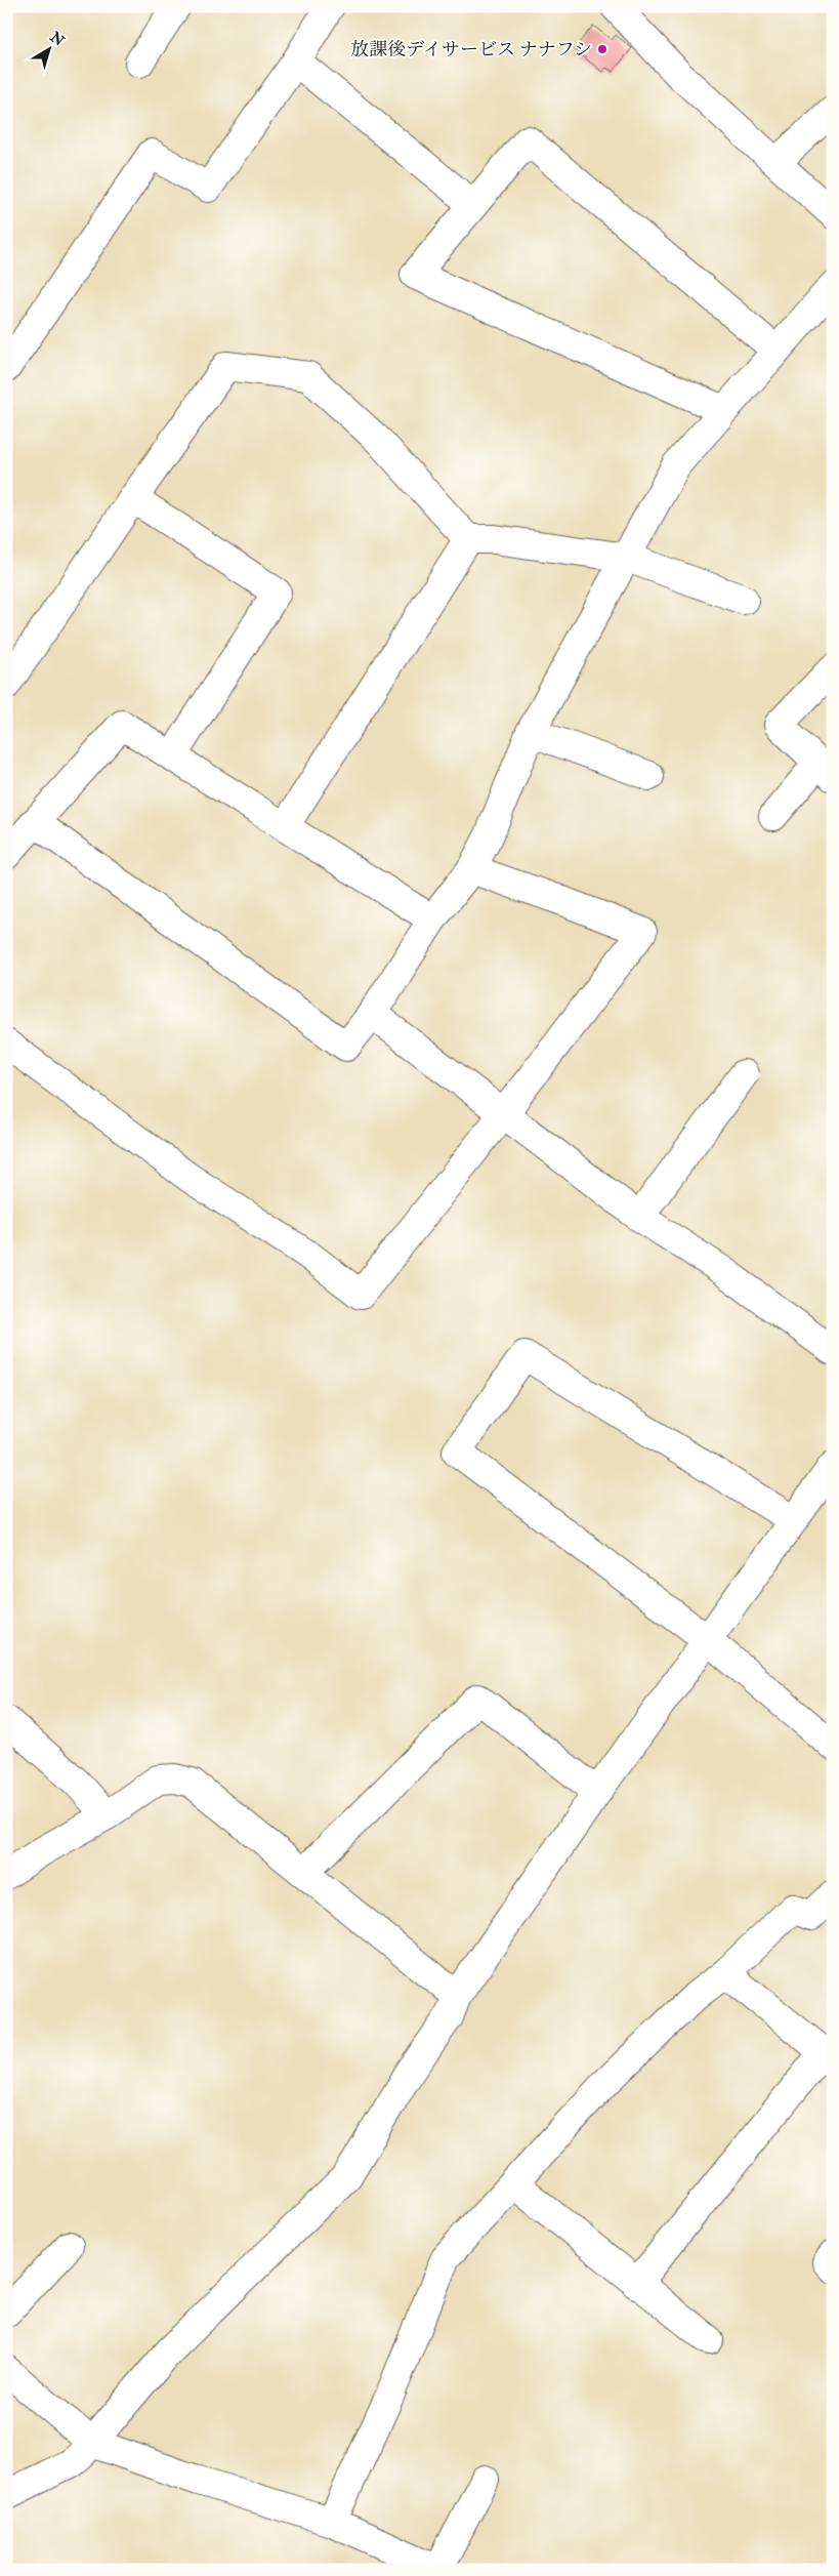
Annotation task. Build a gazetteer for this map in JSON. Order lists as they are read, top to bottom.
{
  "places": ["放課後デイサービス ナナフシ"],
  "north": "top right"
}
